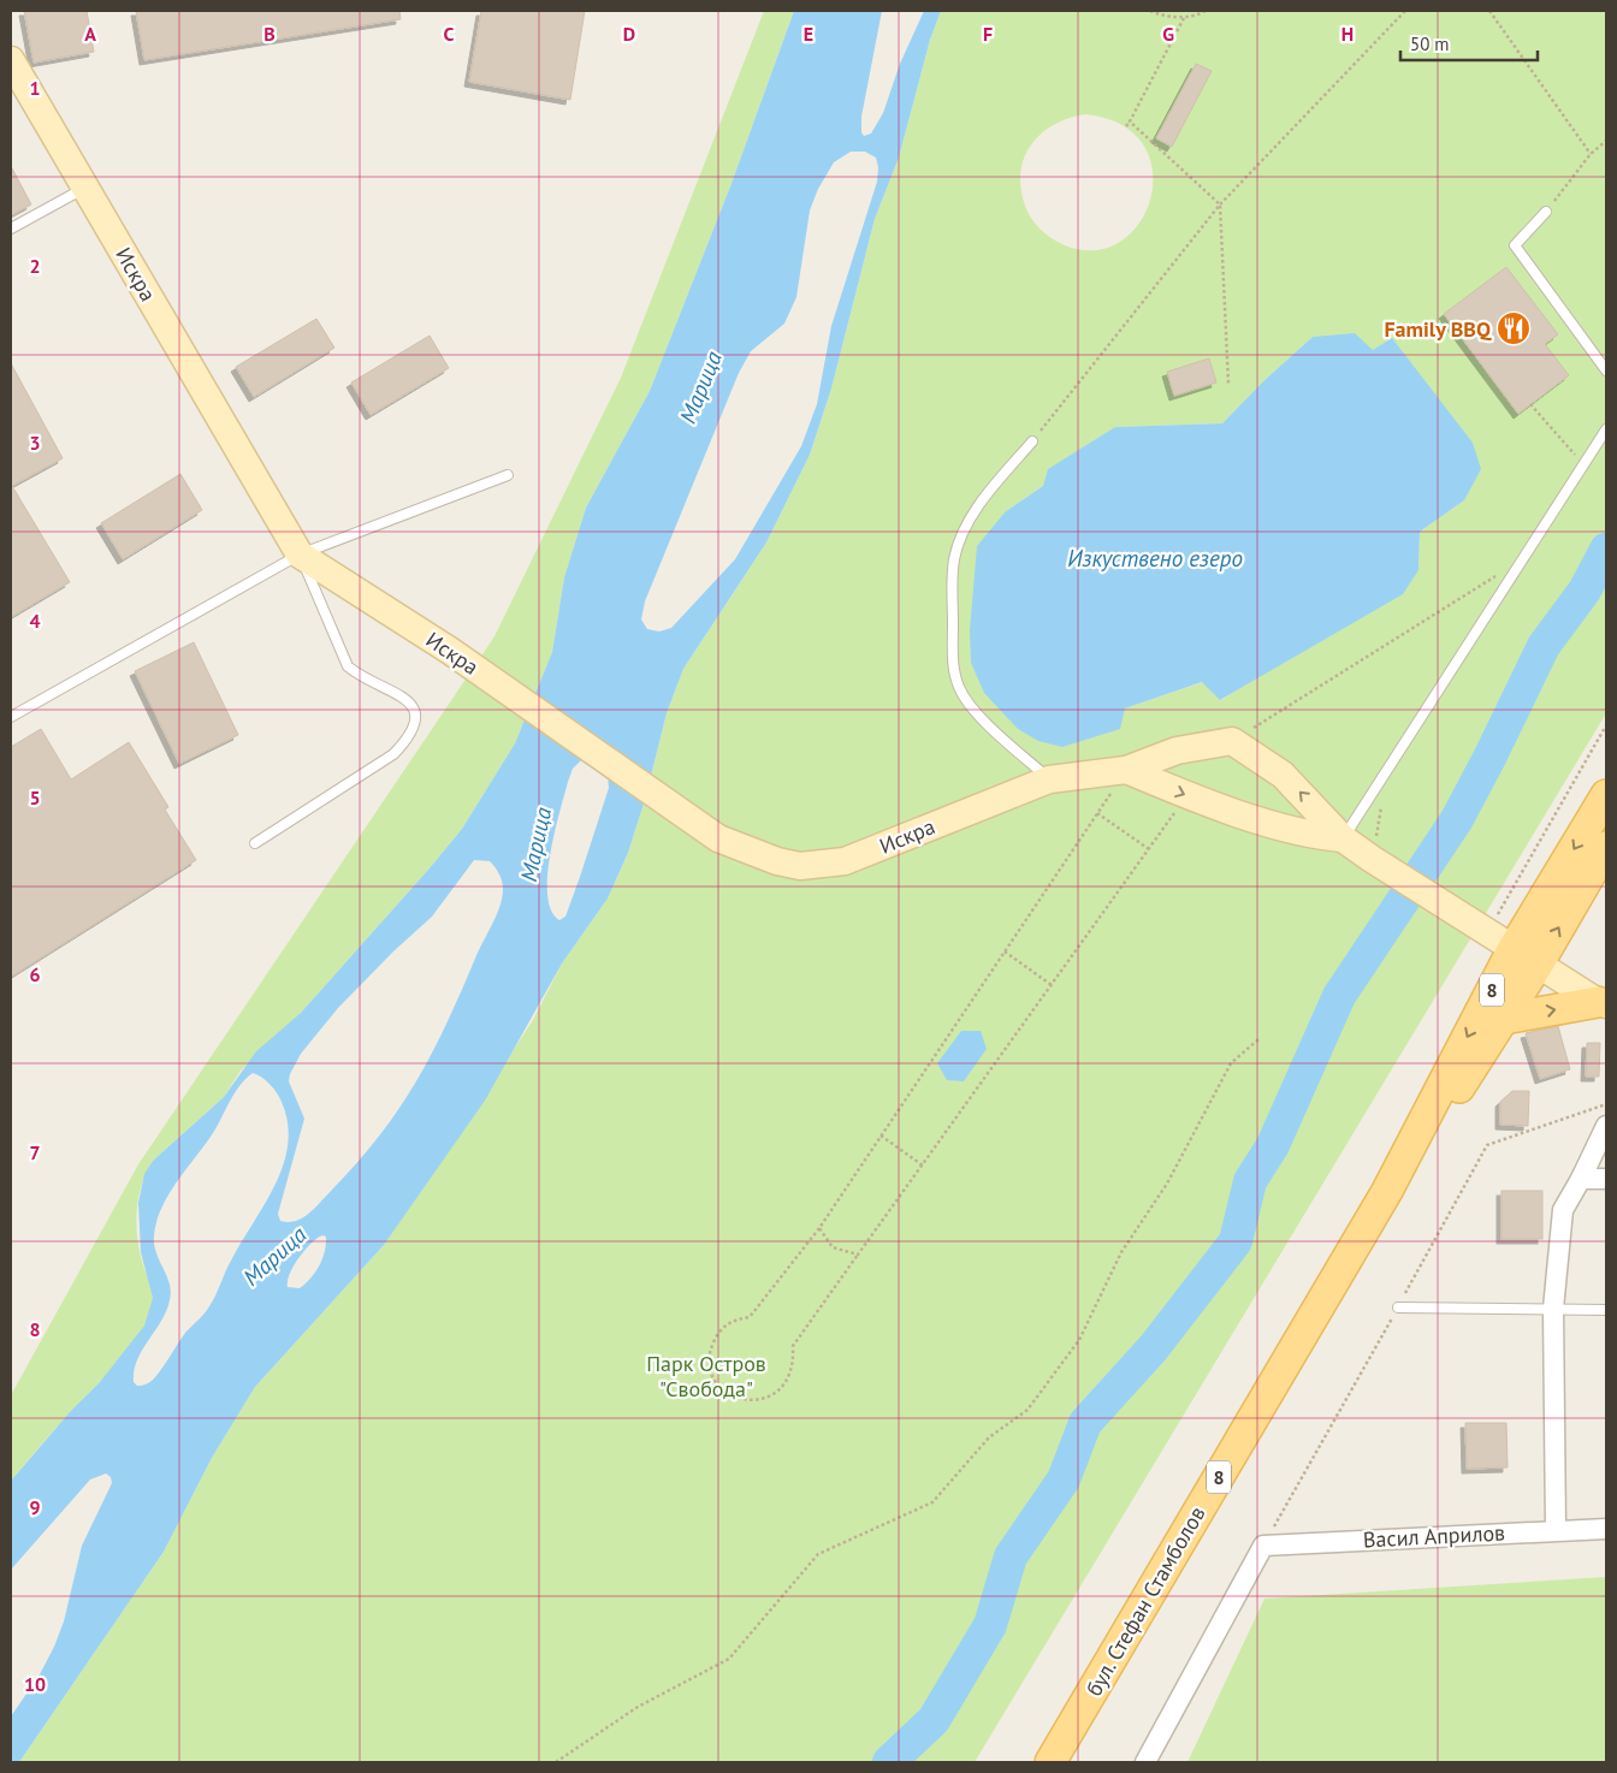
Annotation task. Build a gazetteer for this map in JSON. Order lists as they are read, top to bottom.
{
  "streets": {
    "main road": ["8", "бул. Стефан Стамболов"],
    "street": ["Искра", "Васил Априлов"]
  },
  "water": ["Марица", "Изкуствено езеро"],
  "parks": ["Парк Остров \"Свобода\""],
  "places": {
    "restaurant": ["Family BBQ"]
  },
  "scale_bar": "50 m",
  "grid": {
    "columns": [
      "A",
      "B",
      "C",
      "D",
      "E",
      "F",
      "G",
      "H"
    ],
    "rows": [
      "1",
      "2",
      "3",
      "4",
      "5",
      "6",
      "7",
      "8",
      "9",
      "10"
    ]
  }
}
